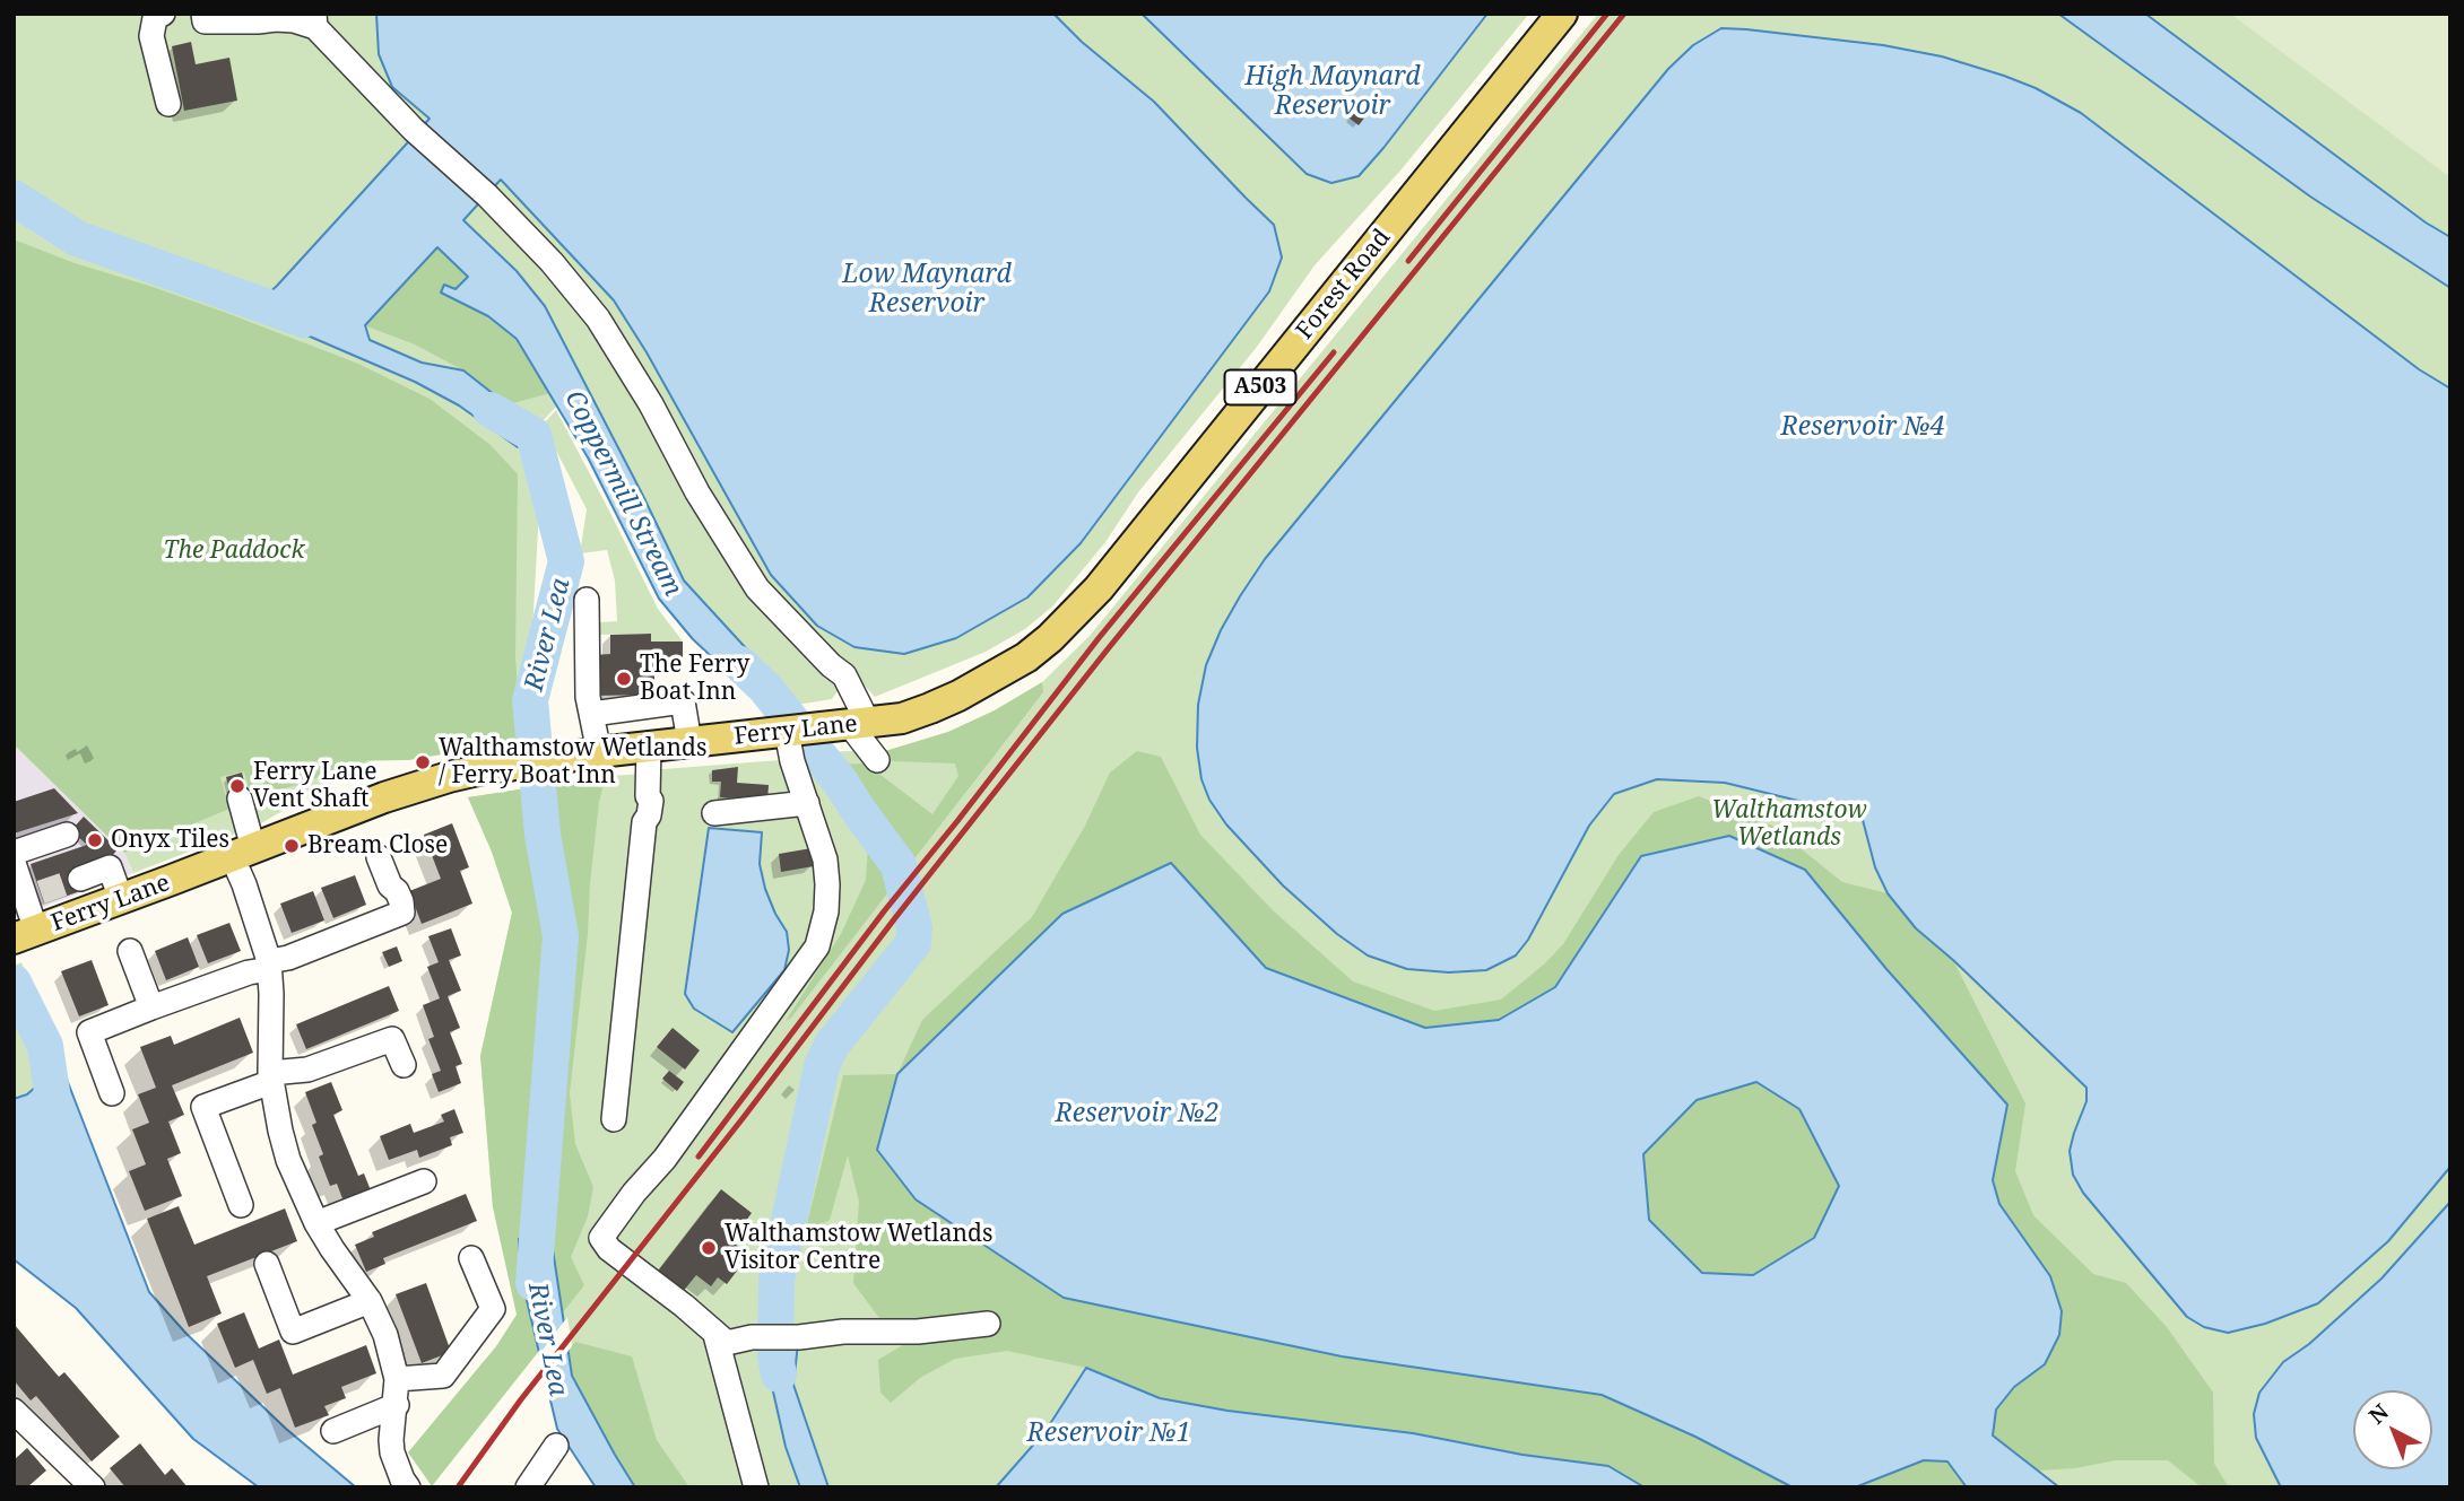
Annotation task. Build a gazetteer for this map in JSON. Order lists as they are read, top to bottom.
{
  "streets": {
    "main road": ["Forest Road", "A503", "Ferry Lane"]
  },
  "crossings": [
    ["Forest Road", "Ferry Lane"]
  ],
  "water": [
    "High Maynard Reservoir",
    "Low Maynard Reservoir",
    "Reservoir №4",
    "Coppermill Stream",
    "River Lea",
    "Reservoir №2",
    "Reservoir №1"
  ],
  "parks": ["The Paddock", "Walthamstow Wetlands"],
  "places": [
    "The Ferry Boat Inn",
    "Walthamstow Wetlands / Ferry Boat Inn",
    "Ferry Lane Vent Shaft",
    "Onyx Tiles",
    "Bream Close",
    "Walthamstow Wetlands Visitor Centre"
  ],
  "north": "top left"
}
